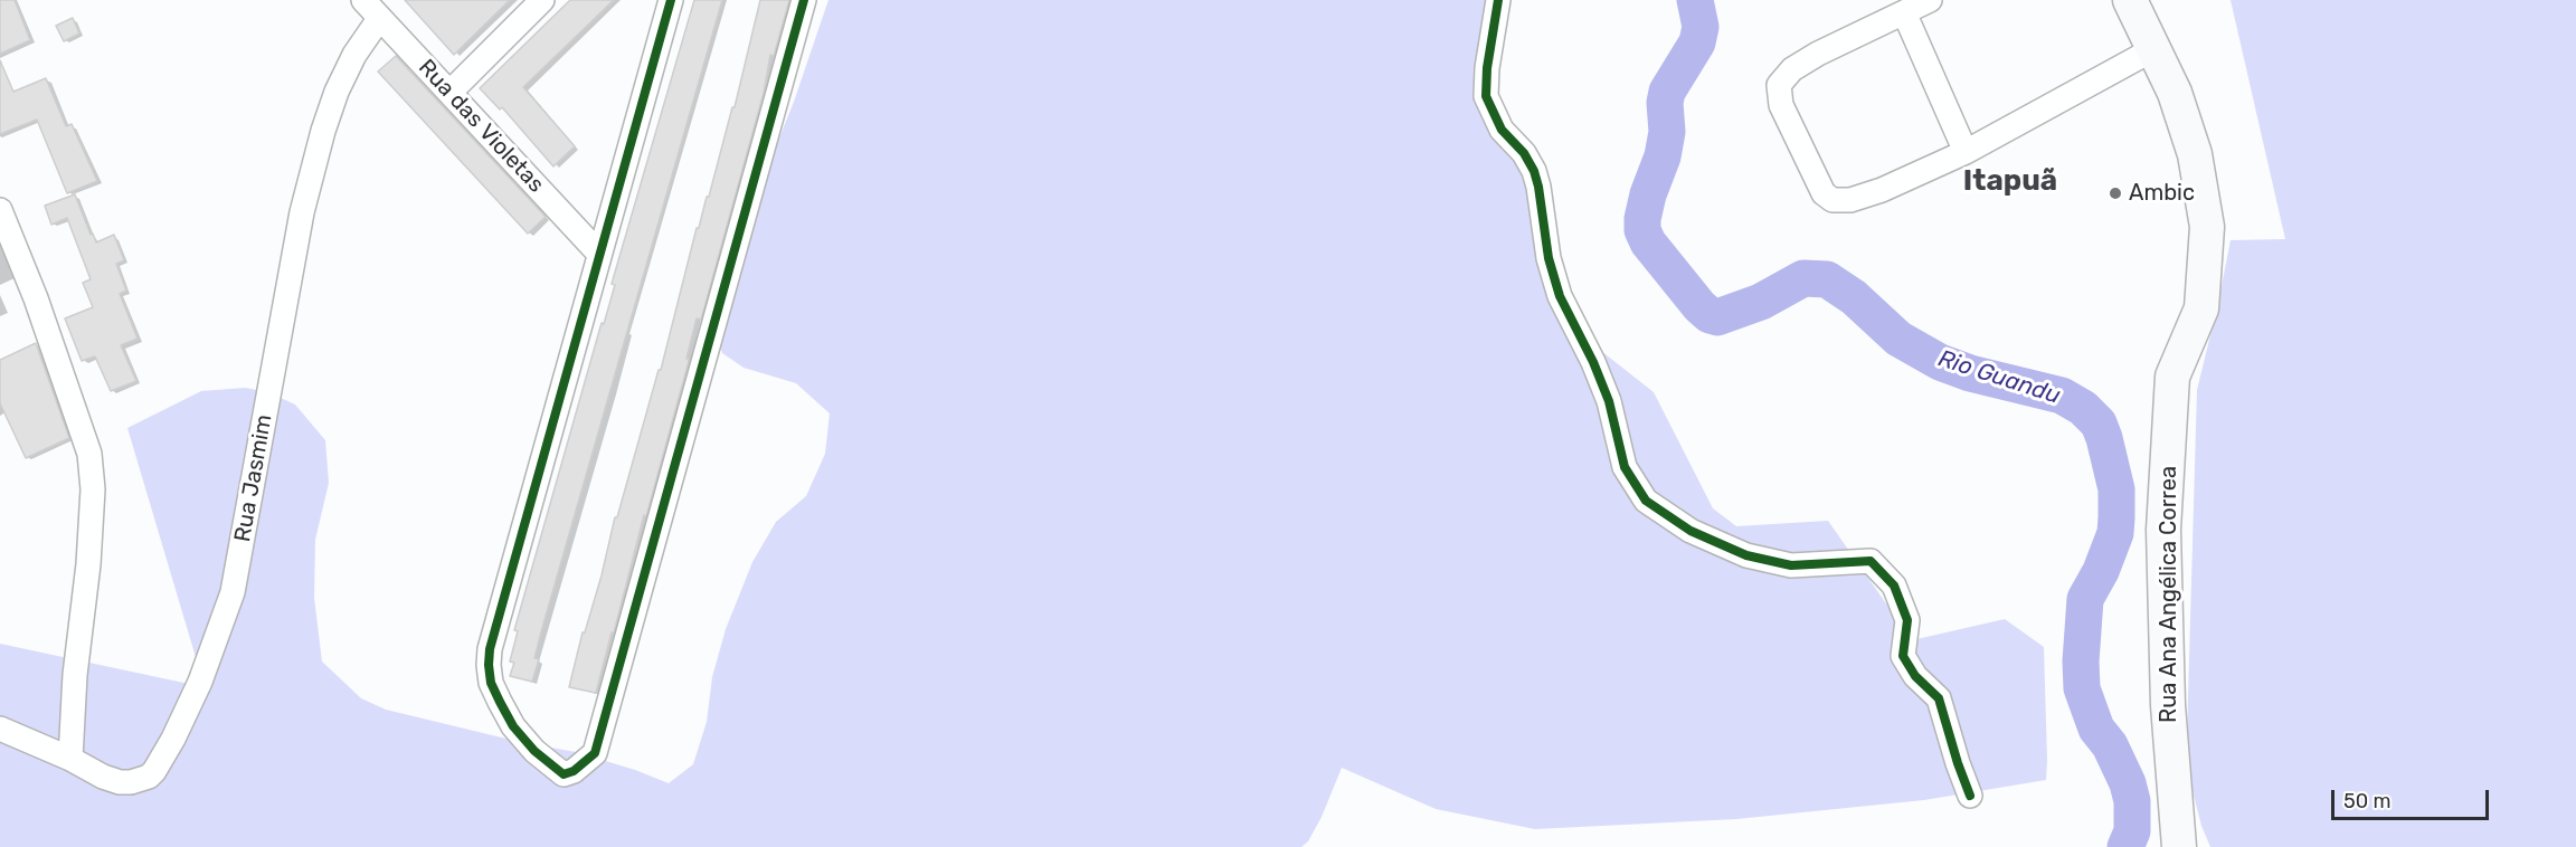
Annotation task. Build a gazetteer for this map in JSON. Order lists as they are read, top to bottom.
{
  "streets": {
    "street": ["Rua das Violetas", "Rua Jasmim", "Rua Ana Angélica Correa"]
  },
  "crossings": [
    ["Rua das Violetas", "Rua Jasmim"]
  ],
  "districts": ["Itapuã"],
  "water": ["Rio Guandu"],
  "places": ["Ambic"],
  "scale_bar": "50 m"
}
